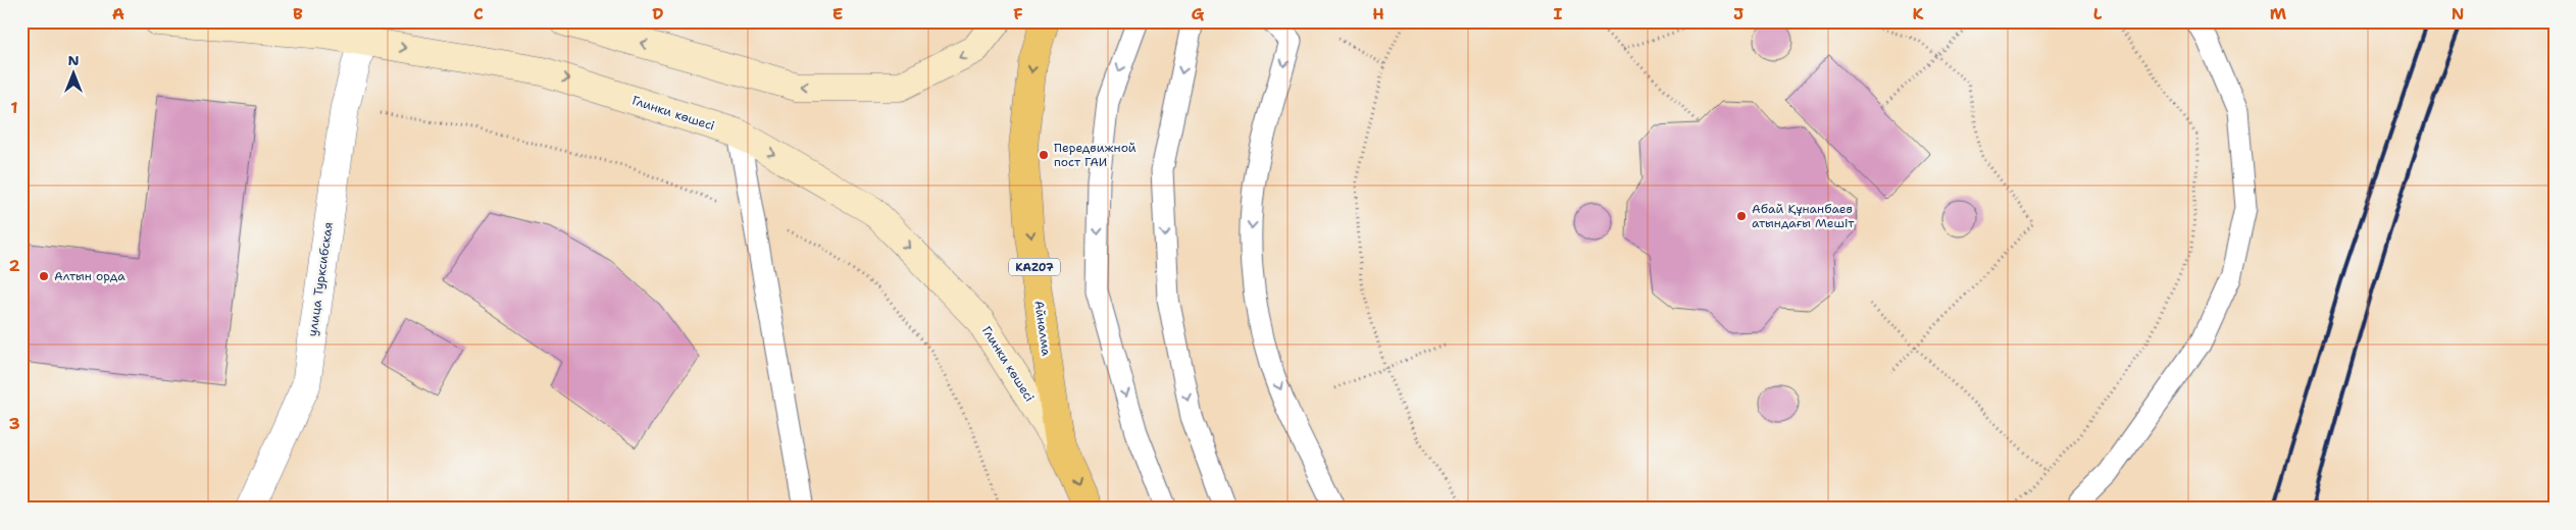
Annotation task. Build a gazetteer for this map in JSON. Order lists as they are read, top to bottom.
{
  "streets": {
    "highway": ["KAZ07", "Айналма"],
    "main road": ["Глинки көшесі"],
    "street": ["улица Турксибская"]
  },
  "crossings": [
    ["Глинки көшесі", "улица Турксибская"],
    ["Глинки көшесі", "Айналма"]
  ],
  "one_way": ["Глинки көшесі", "Айналма"],
  "places": ["Передвижной пост ГАИ", "Абай Құнанбаев атындағы Мешіт", "Алтын орда"],
  "north": "top",
  "grid": {
    "columns": [
      "A",
      "B",
      "C",
      "D",
      "E",
      "F",
      "G",
      "H",
      "I",
      "J",
      "K",
      "L",
      "M",
      "N"
    ],
    "rows": ["1", "2", "3"]
  }
}
